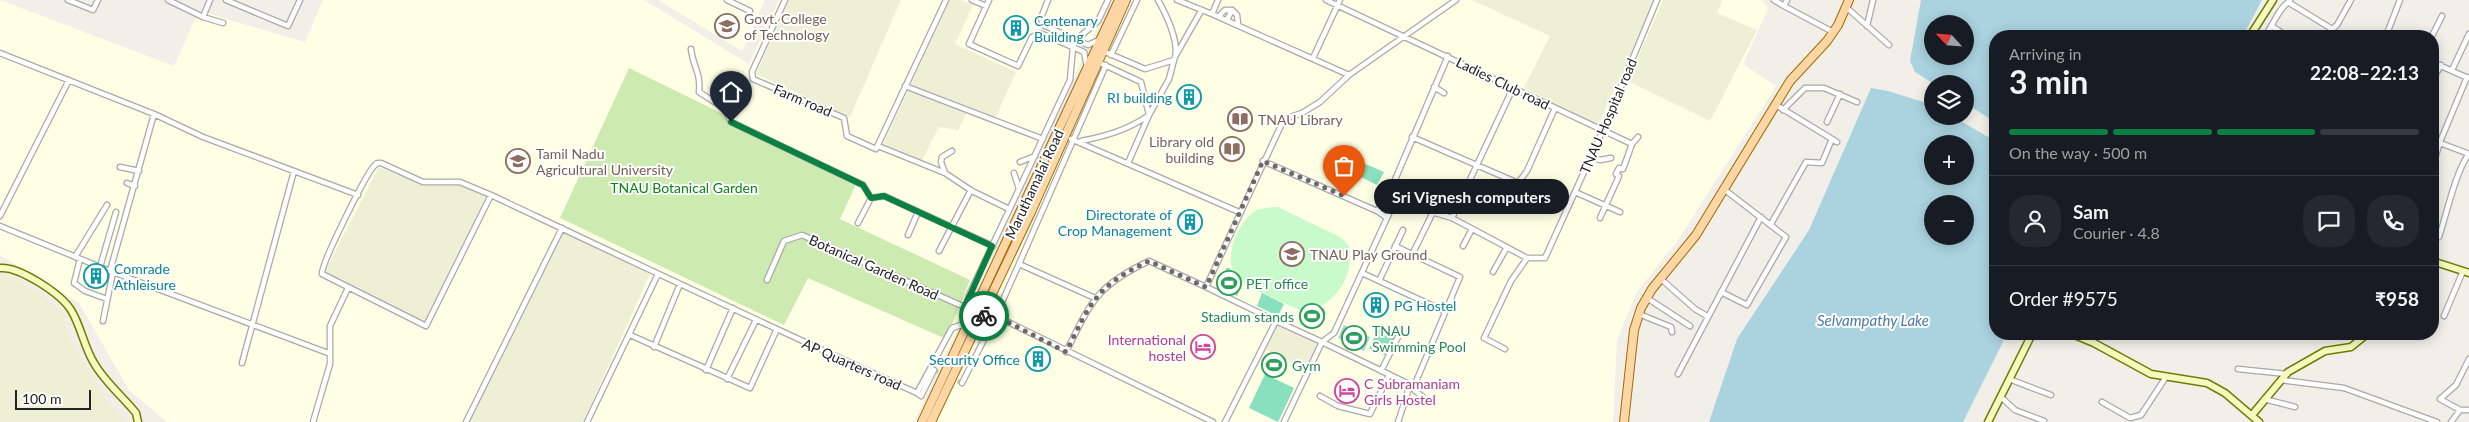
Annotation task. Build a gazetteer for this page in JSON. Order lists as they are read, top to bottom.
{
  "streets": {
    "main road": ["Maruthamalai Road"],
    "street": [
      "Ladies Club road",
      "Farm road",
      "TNAU Hospital road",
      "Botanical Garden Road",
      "AP Quarters road"
    ]
  },
  "crossings": [
    ["Ladies Club road", "TNAU Hospital road"],
    ["Maruthamalai Road", "Botanical Garden Road"]
  ],
  "water": ["Selvampathy Lake"],
  "parks": ["TNAU Botanical Garden"],
  "places": {
    "school or university": ["Govt. College of Technology", "Tamil Nadu Agricultural University", "TNAU Play Ground"],
    "building": [
      "Centenary Building",
      "RI building",
      "Directorate of Crop Management",
      "Comrade Athleisure",
      "PG Hostel",
      "Security Office"
    ],
    "library": ["TNAU Library", "Library old building"],
    "other": ["Sri Vignesh computers"],
    "sports": [
      "PET office",
      "Stadium stands",
      "TNAU Swimming Pool",
      "Gym"
    ],
    "hotel": ["International hostel", "C Subramaniam Girls Hostel"]
  },
  "scale_bar": "100 m",
  "north": "top left",
  "page": {
    "map_buttons": ["+", "−"],
    "heading": ["3 min", "Arriving in", "22:08–22:13"],
    "panel": [
      "Sam",
      "Courier · 4.8",
      "Order #9575",
      "₹958"
    ],
    "bar": "On the way · 500 m",
    "bubble": "Sri Vignesh computers",
    "scale": "100 m"
  }
}
